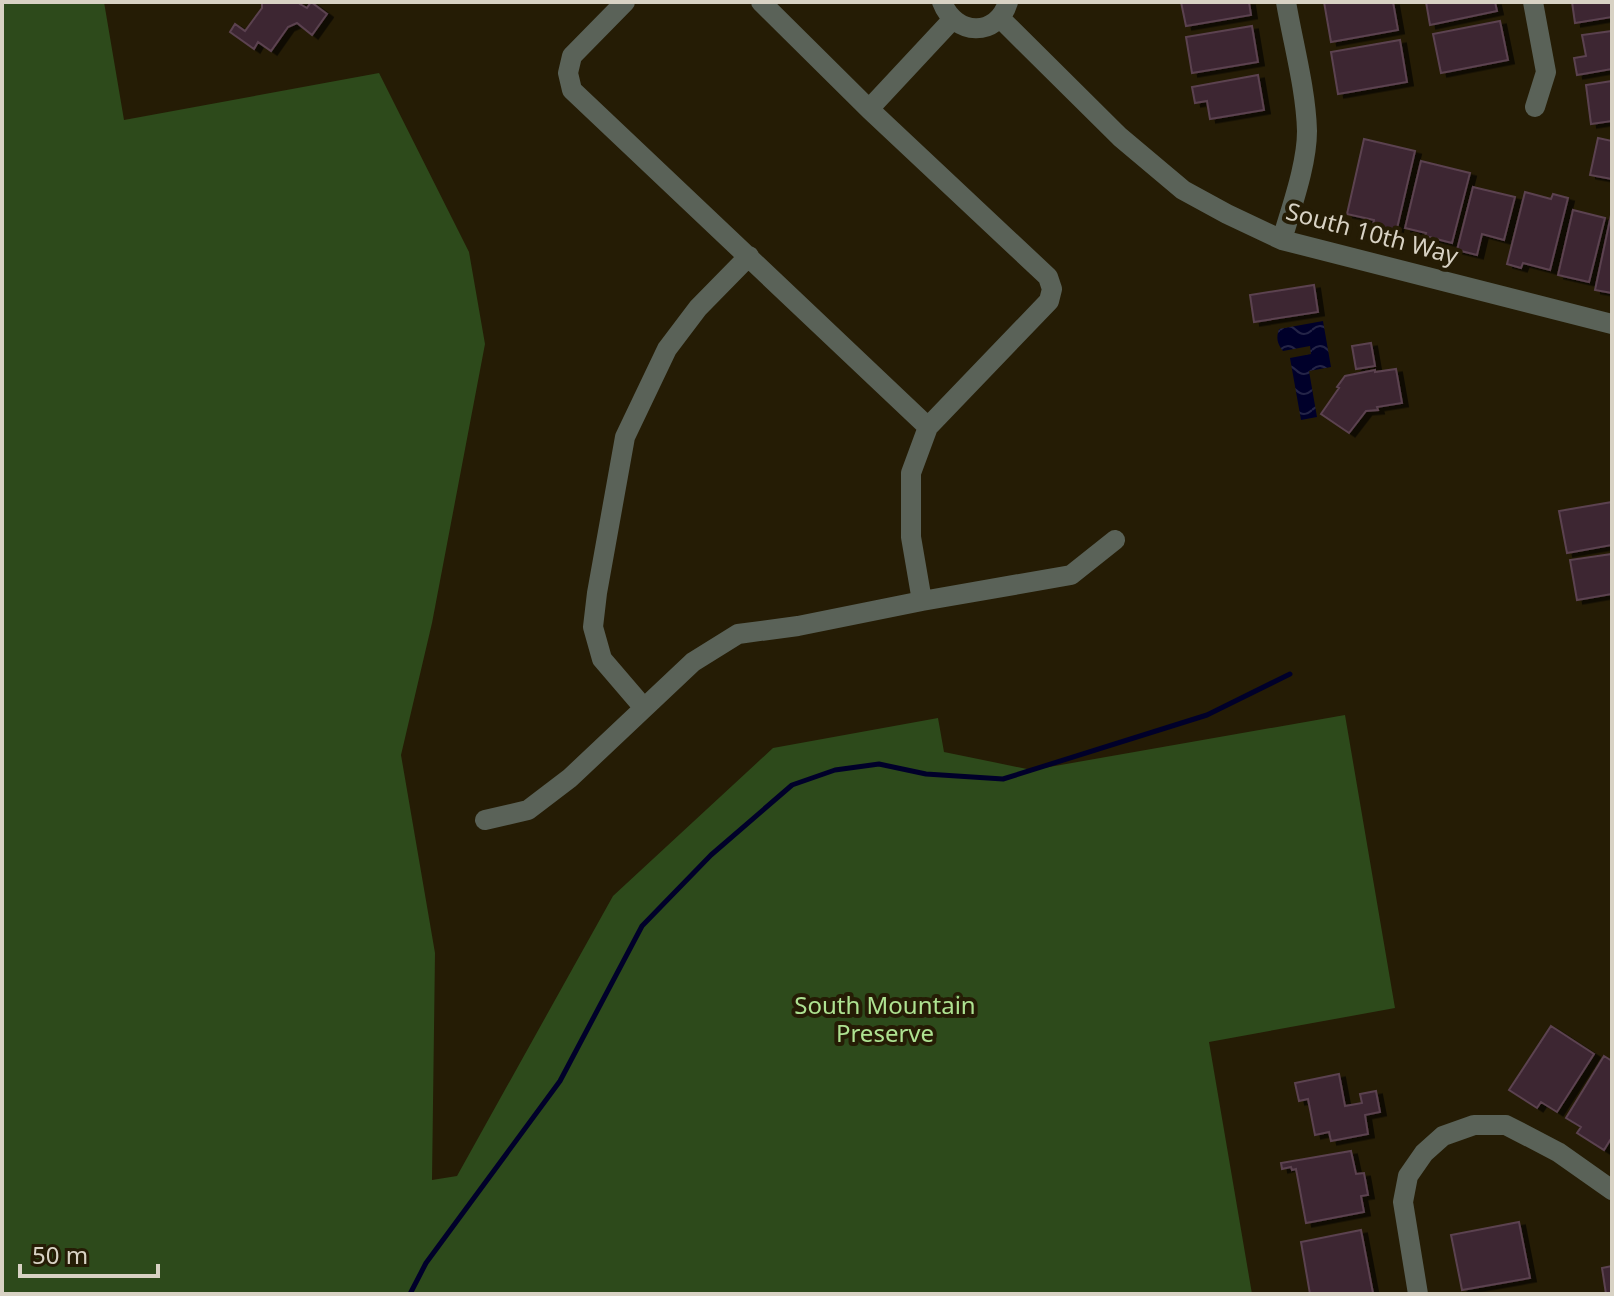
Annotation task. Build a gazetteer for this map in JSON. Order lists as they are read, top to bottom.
{
  "streets": {
    "street": ["South 10th Way"]
  },
  "parks": ["South Mountain Preserve"],
  "scale_bar": "50 m"
}
